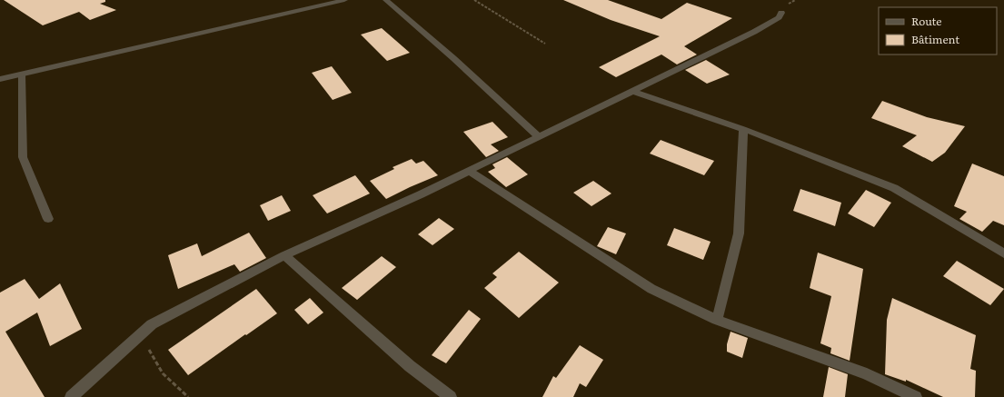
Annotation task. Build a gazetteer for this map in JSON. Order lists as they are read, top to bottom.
{
  "legend": ["Route", "Bâtiment"]
}
